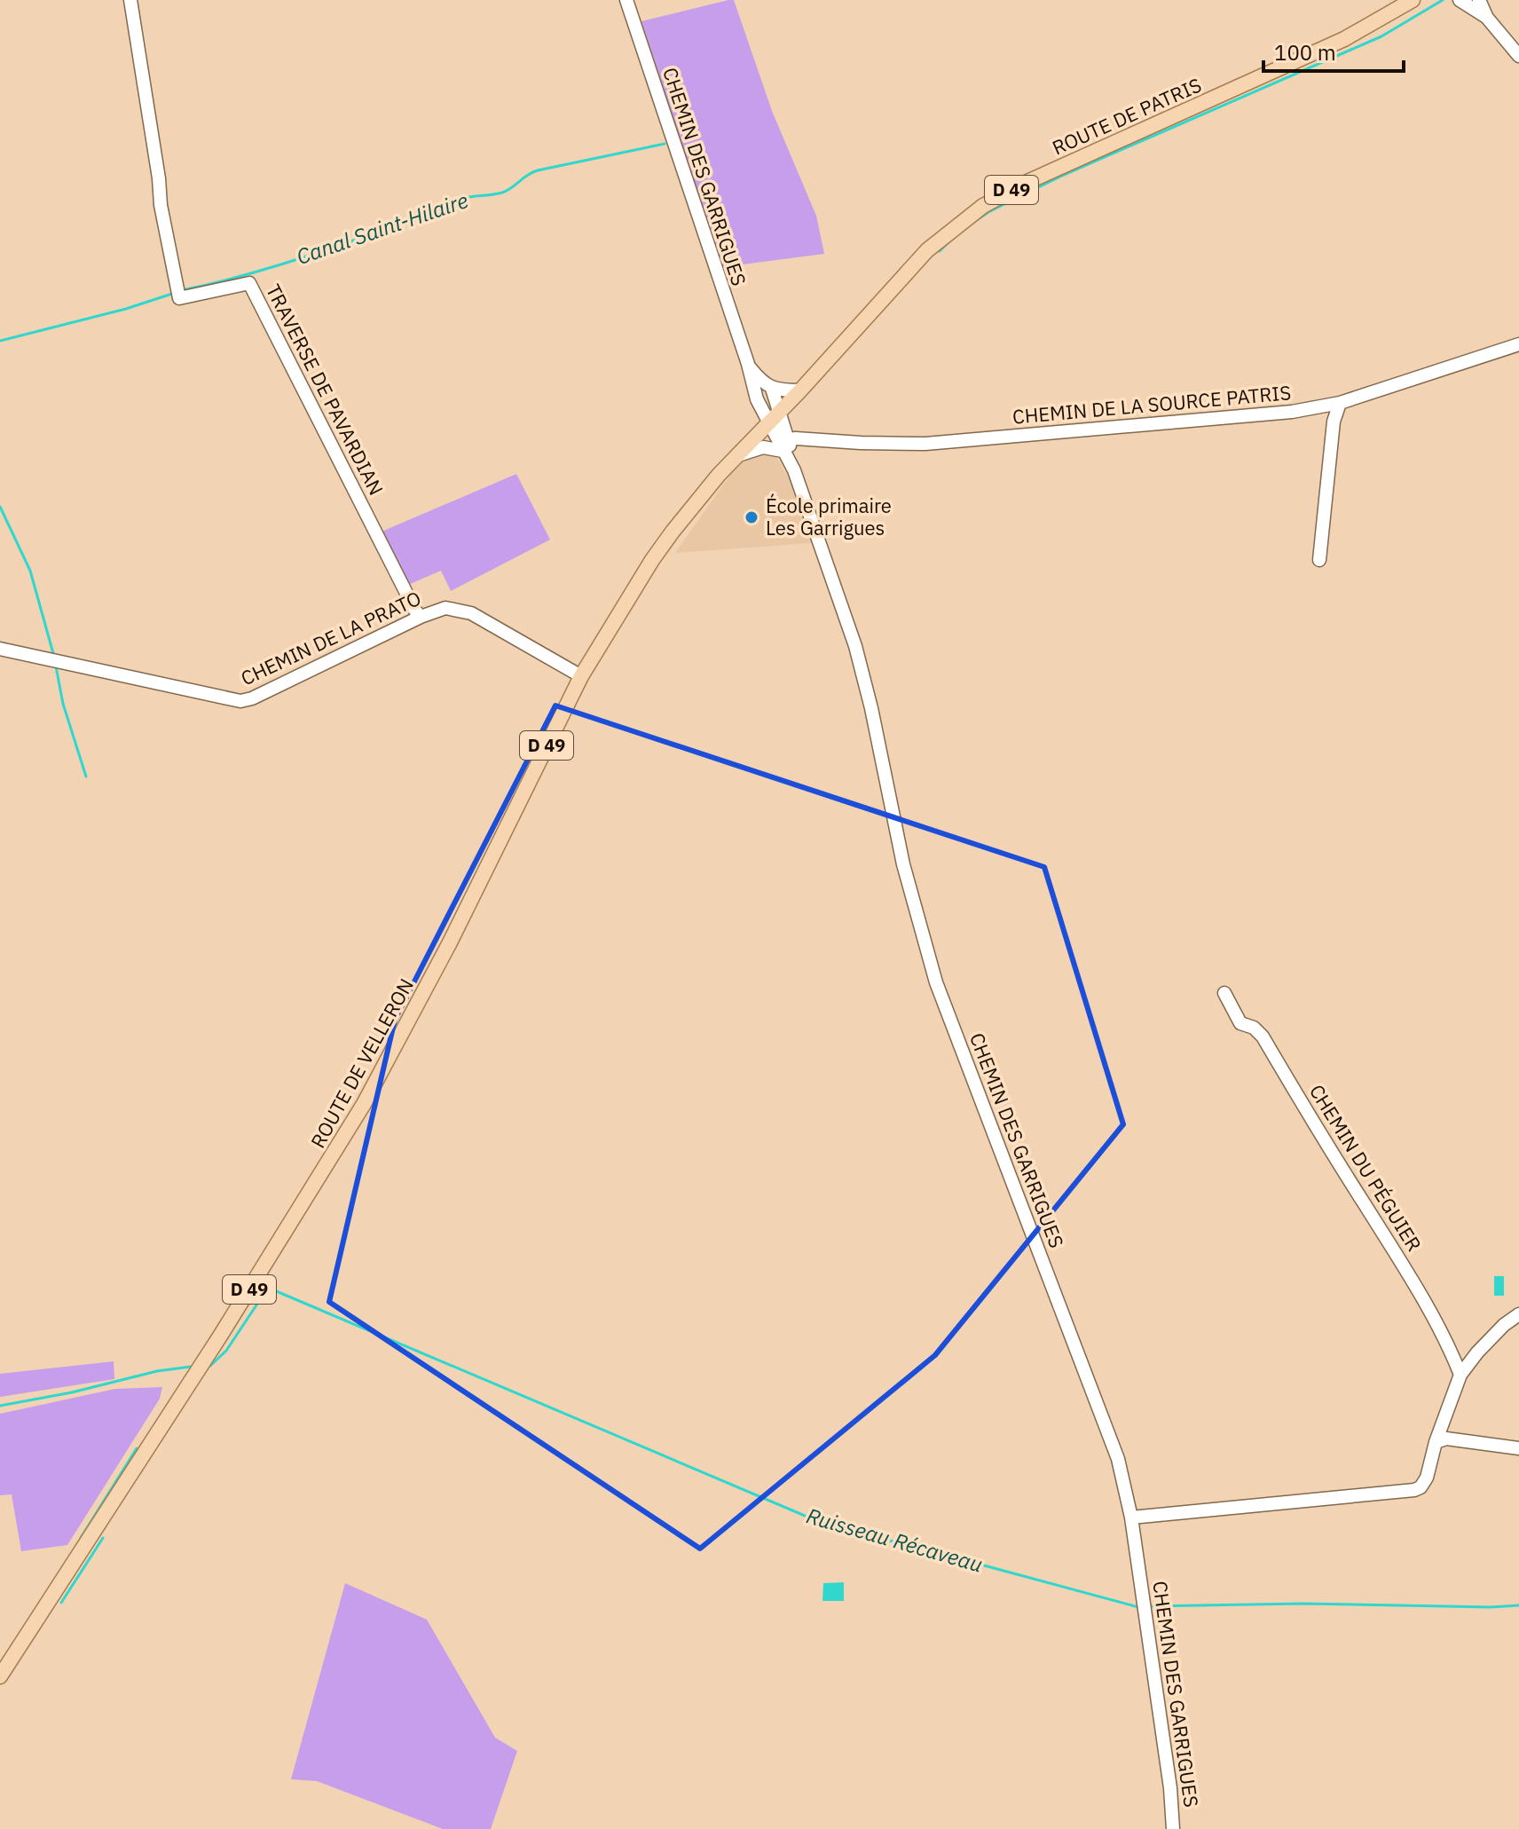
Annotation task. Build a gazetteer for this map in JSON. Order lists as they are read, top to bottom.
{
  "streets": {
    "main road": ["ROUTE DE PATRIS", "D 49", "ROUTE DE VELLERON"],
    "street": [
      "CHEMIN DES GARRIGUES",
      "TRAVERSE DE PAVARDIAN",
      "CHEMIN DE LA SOURCE PATRIS",
      "CHEMIN DE LA PRATO",
      "CHEMIN DU PÉGUIER"
    ]
  },
  "crossings": [
    ["ROUTE DE PATRIS", "CHEMIN DES GARRIGUES"],
    ["ROUTE DE PATRIS", "ROUTE DE VELLERON"],
    ["CHEMIN DES GARRIGUES", "CHEMIN DE LA SOURCE PATRIS"],
    ["TRAVERSE DE PAVARDIAN", "CHEMIN DE LA PRATO"],
    ["CHEMIN DE LA PRATO", "ROUTE DE VELLERON"]
  ],
  "water": ["Canal Saint-Hilaire", "Ruisseau Récaveau"],
  "places": ["École primaire Les Garrigues"],
  "scale_bar": "100 m"
}
